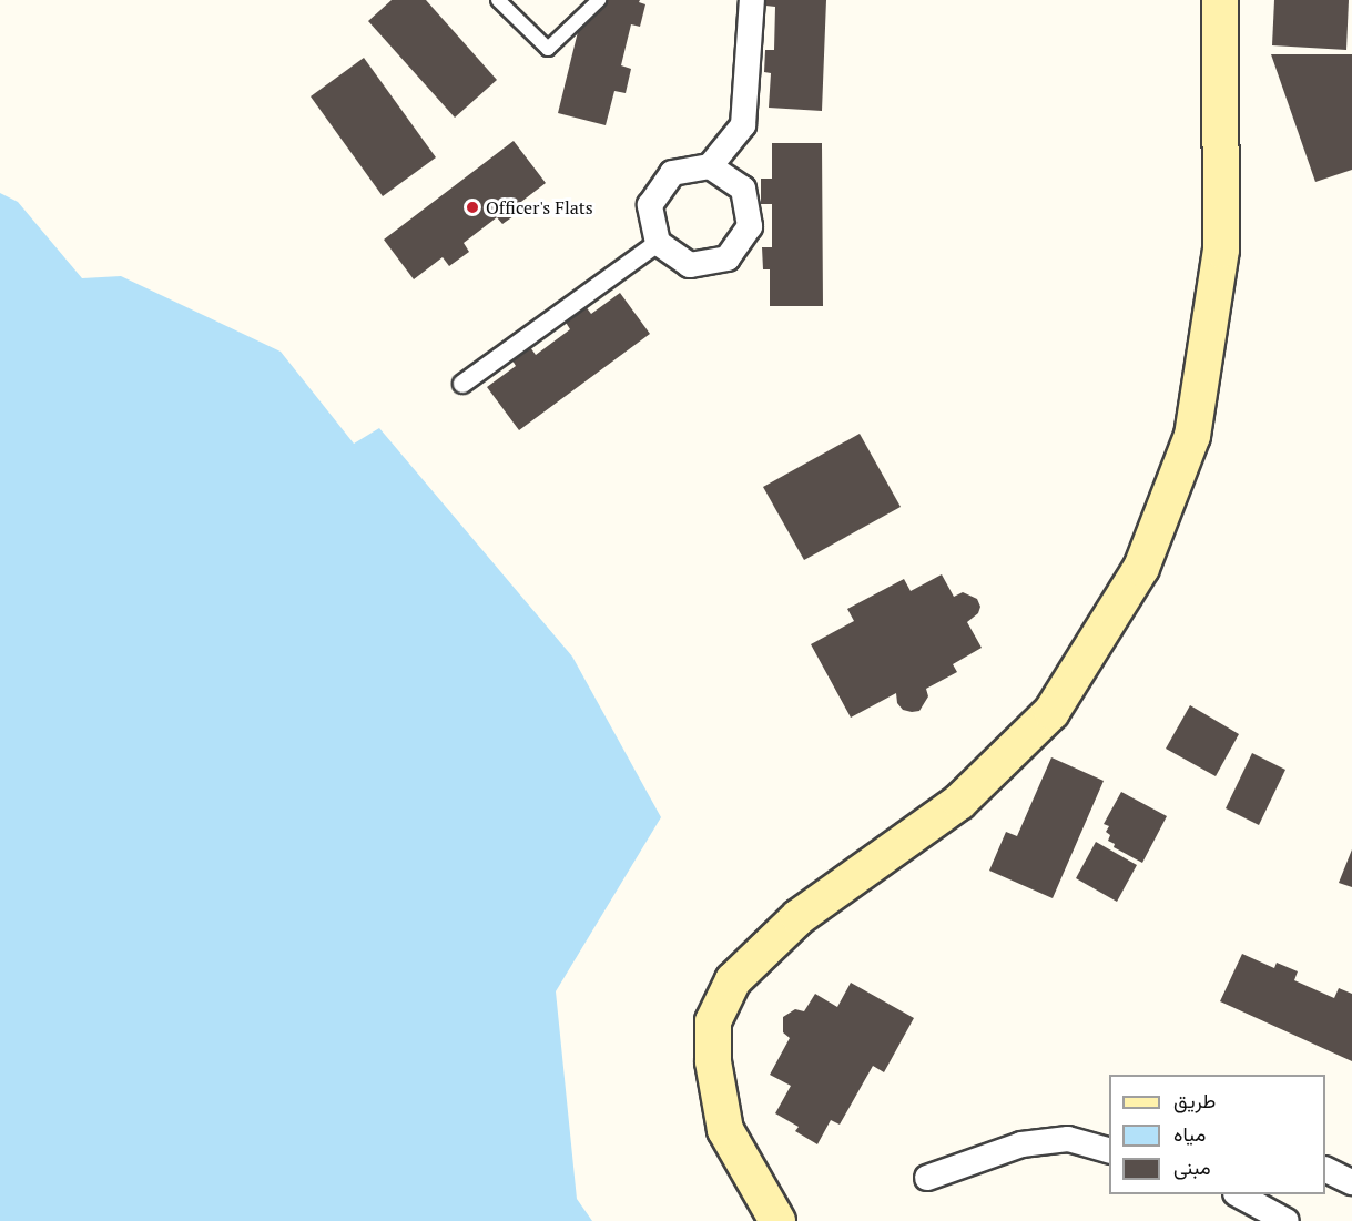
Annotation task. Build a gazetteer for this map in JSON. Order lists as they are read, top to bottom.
{
  "places": ["Officer's Flats"],
  "legend": ["طريق", "مياه", "مبنى"]
}
